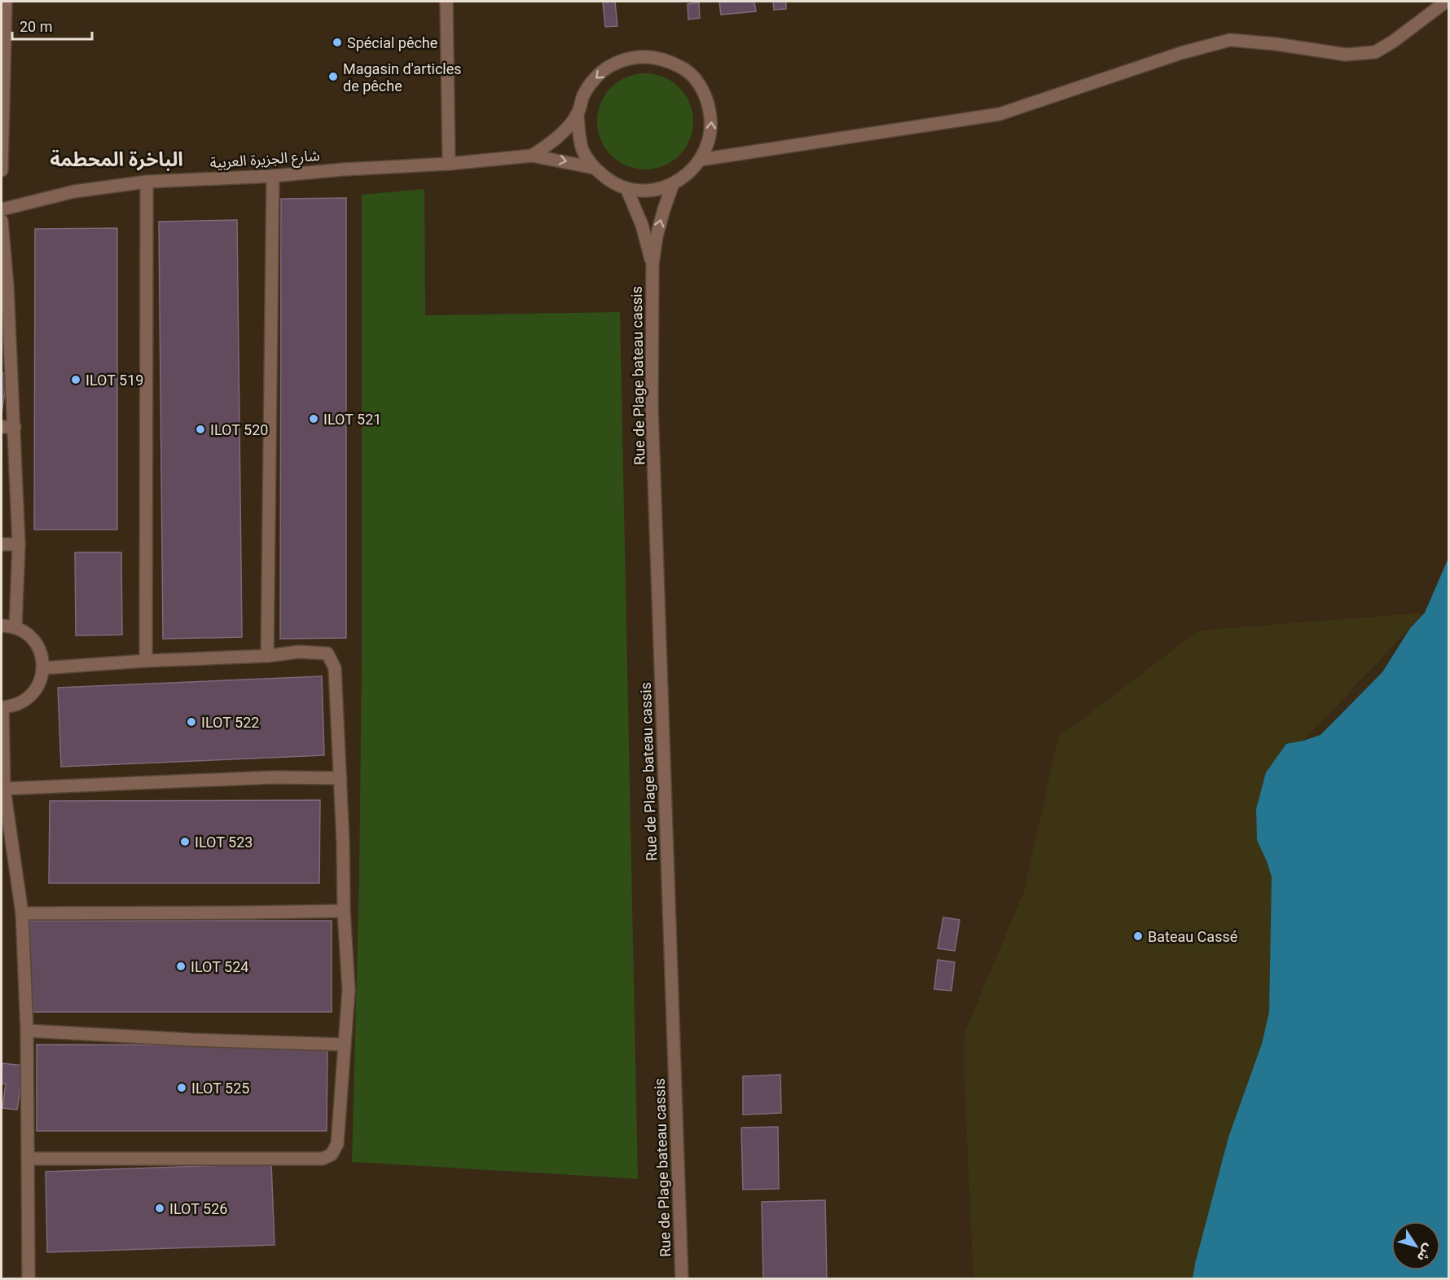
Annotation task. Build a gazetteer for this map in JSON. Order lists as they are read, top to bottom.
{
  "streets": {
    "street": ["شارع الجزيرة العربية", "Rue de Plage bateau cassis"]
  },
  "districts": ["الباخرة المحطمة"],
  "places": [
    "Spécial pêche",
    "Magasin d'articles de pêche",
    "ILOT 519",
    "ILOT 521",
    "ILOT 520",
    "ILOT 522",
    "ILOT 523",
    "Bateau Cassé",
    "ILOT 524",
    "ILOT 525",
    "ILOT 526"
  ],
  "scale_bar": "20 m",
  "north": "bottom right"
}
